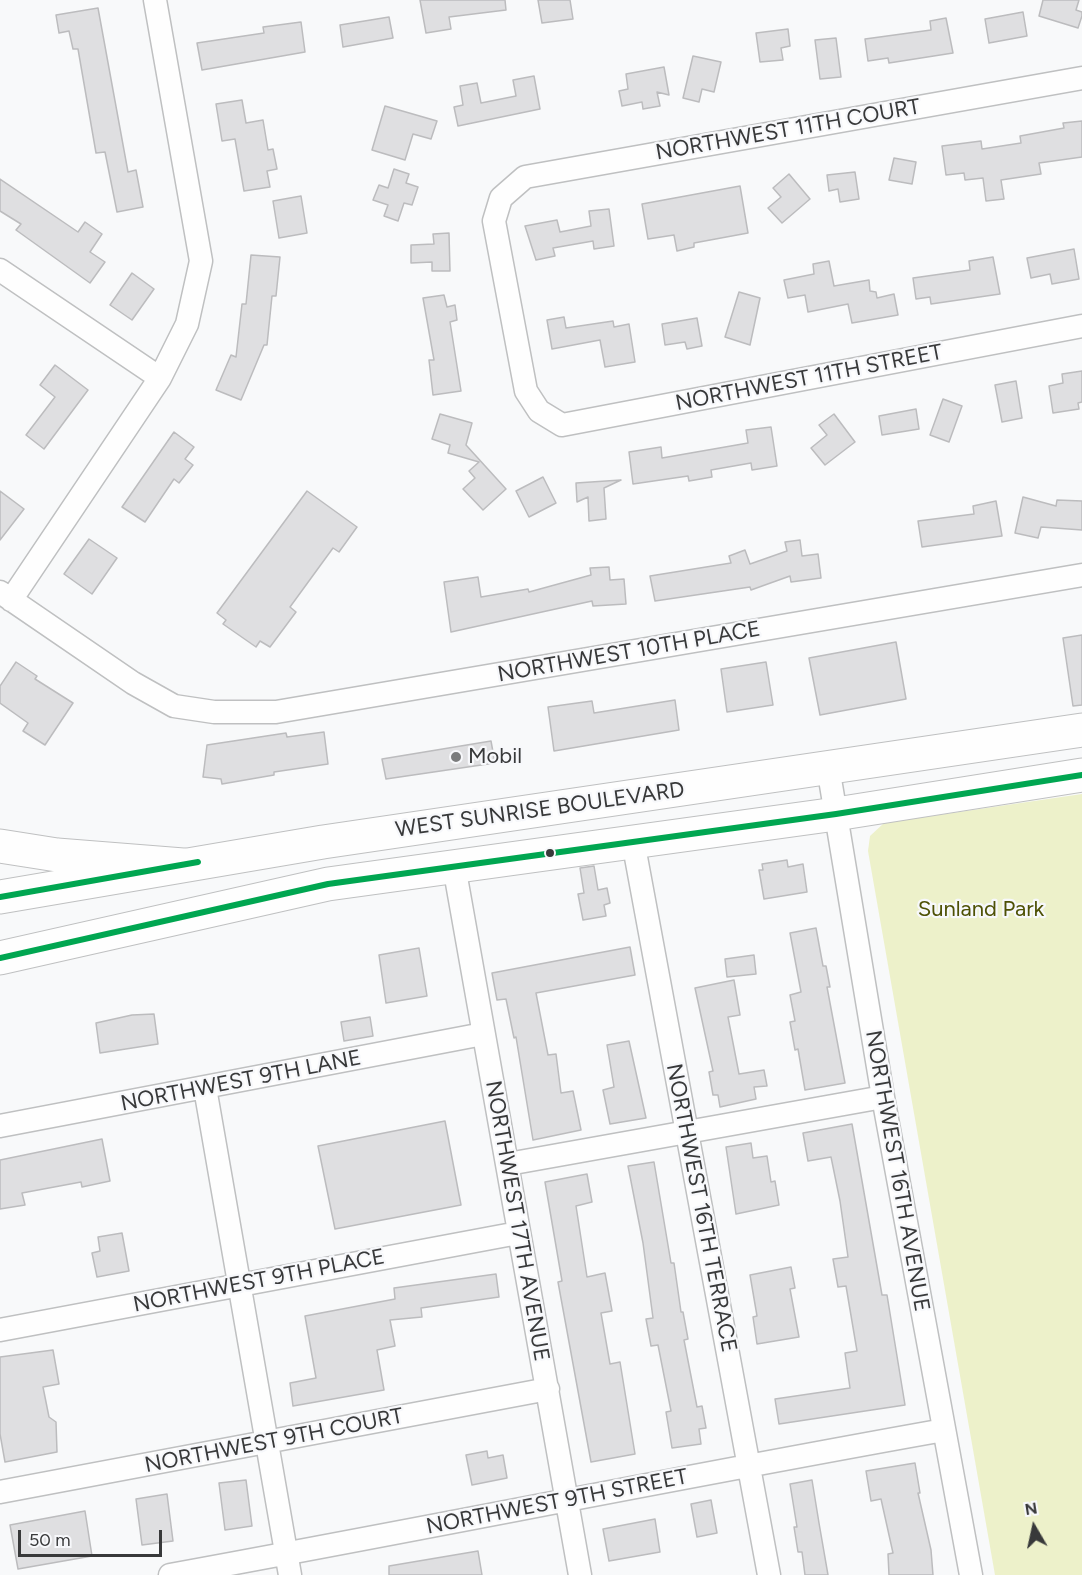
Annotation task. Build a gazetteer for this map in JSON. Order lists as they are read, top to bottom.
{
  "streets": {
    "main road": ["WEST SUNRISE BOULEVARD"],
    "street": [
      "NORTHWEST 11TH COURT",
      "NORTHWEST 11TH STREET",
      "NORTHWEST 10TH PLACE",
      "NORTHWEST 9TH LANE",
      "NORTHWEST 16TH AVENUE",
      "NORTHWEST 16TH TERRACE",
      "NORTHWEST 17TH AVENUE",
      "NORTHWEST 9TH PLACE",
      "NORTHWEST 9TH COURT",
      "NORTHWEST 9TH STREET"
    ]
  },
  "crossings": [
    ["NORTHWEST 11TH COURT", "NORTHWEST 11TH STREET"],
    ["WEST SUNRISE BOULEVARD", "NORTHWEST 16TH AVENUE"],
    ["WEST SUNRISE BOULEVARD", "NORTHWEST 16TH TERRACE"],
    ["WEST SUNRISE BOULEVARD", "NORTHWEST 17TH AVENUE"],
    ["NORTHWEST 9TH LANE", "NORTHWEST 17TH AVENUE"],
    ["NORTHWEST 16TH AVENUE", "NORTHWEST 9TH STREET"],
    ["NORTHWEST 16TH TERRACE", "NORTHWEST 9TH STREET"],
    ["NORTHWEST 17TH AVENUE", "NORTHWEST 9TH PLACE"],
    ["NORTHWEST 17TH AVENUE", "NORTHWEST 9TH COURT"],
    ["NORTHWEST 17TH AVENUE", "NORTHWEST 9TH STREET"]
  ],
  "parks": ["Sunland Park"],
  "places": ["Mobil"],
  "scale_bar": "50 m",
  "north": "top"
}
